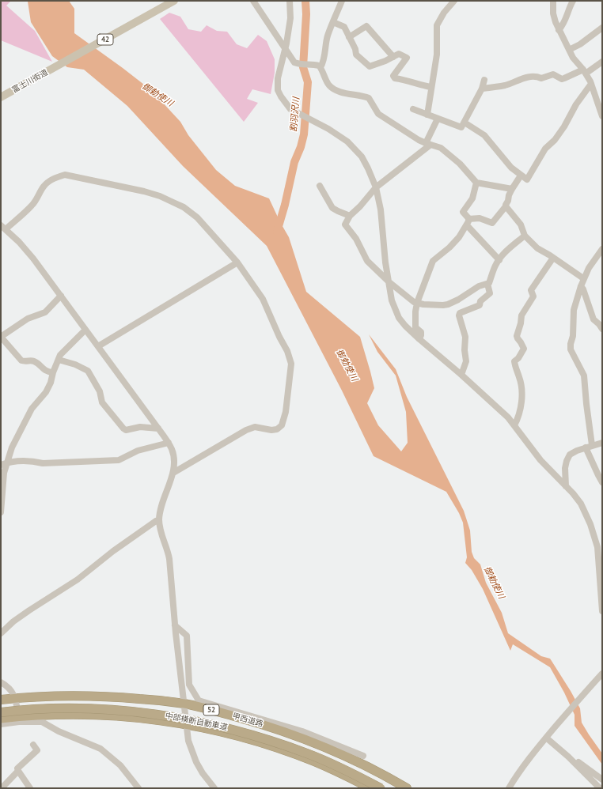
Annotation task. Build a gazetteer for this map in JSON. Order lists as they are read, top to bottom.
{
  "streets": {
    "highway": ["52", "甲西道路", "中部横断自動車道"],
    "main road": ["42", "富士川街道"]
  },
  "water": ["御勅使川", "割羽沢川"]
}
